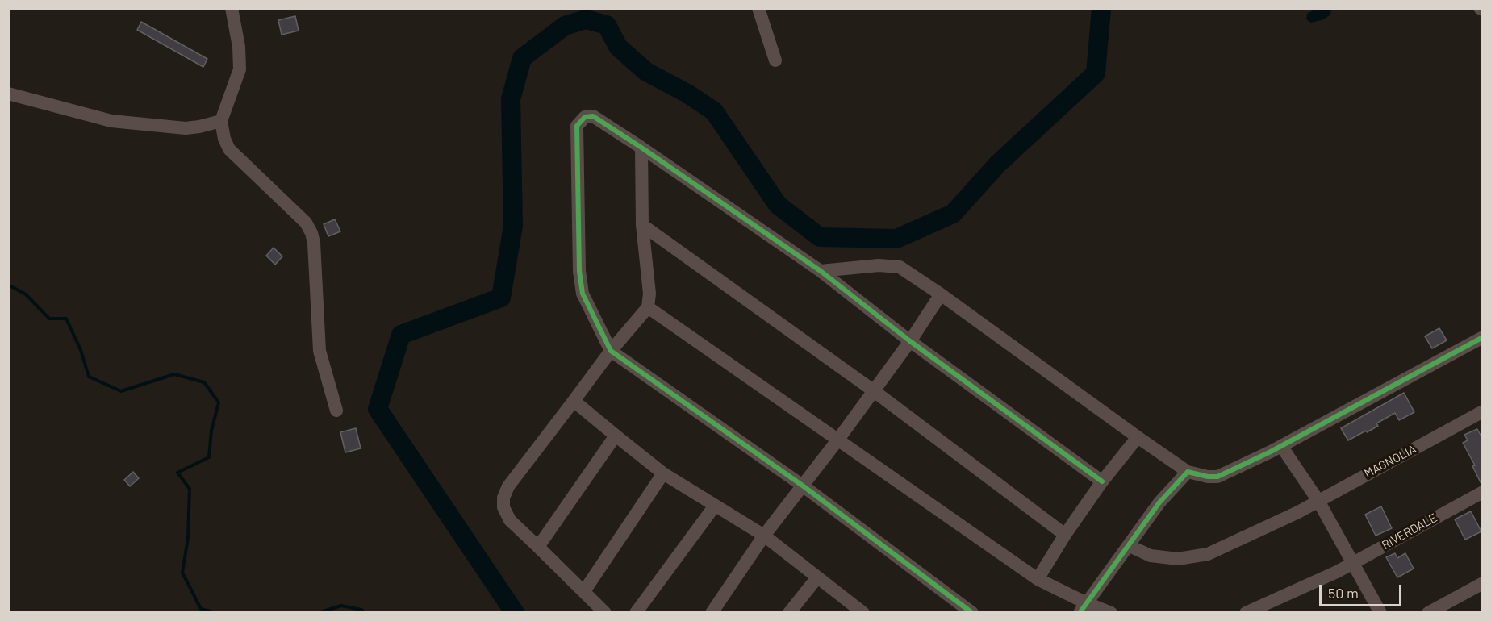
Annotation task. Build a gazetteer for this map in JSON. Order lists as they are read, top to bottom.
{
  "streets": {
    "street": ["MAGNOLIA", "RIVERDALE"]
  },
  "scale_bar": "50 m"
}
